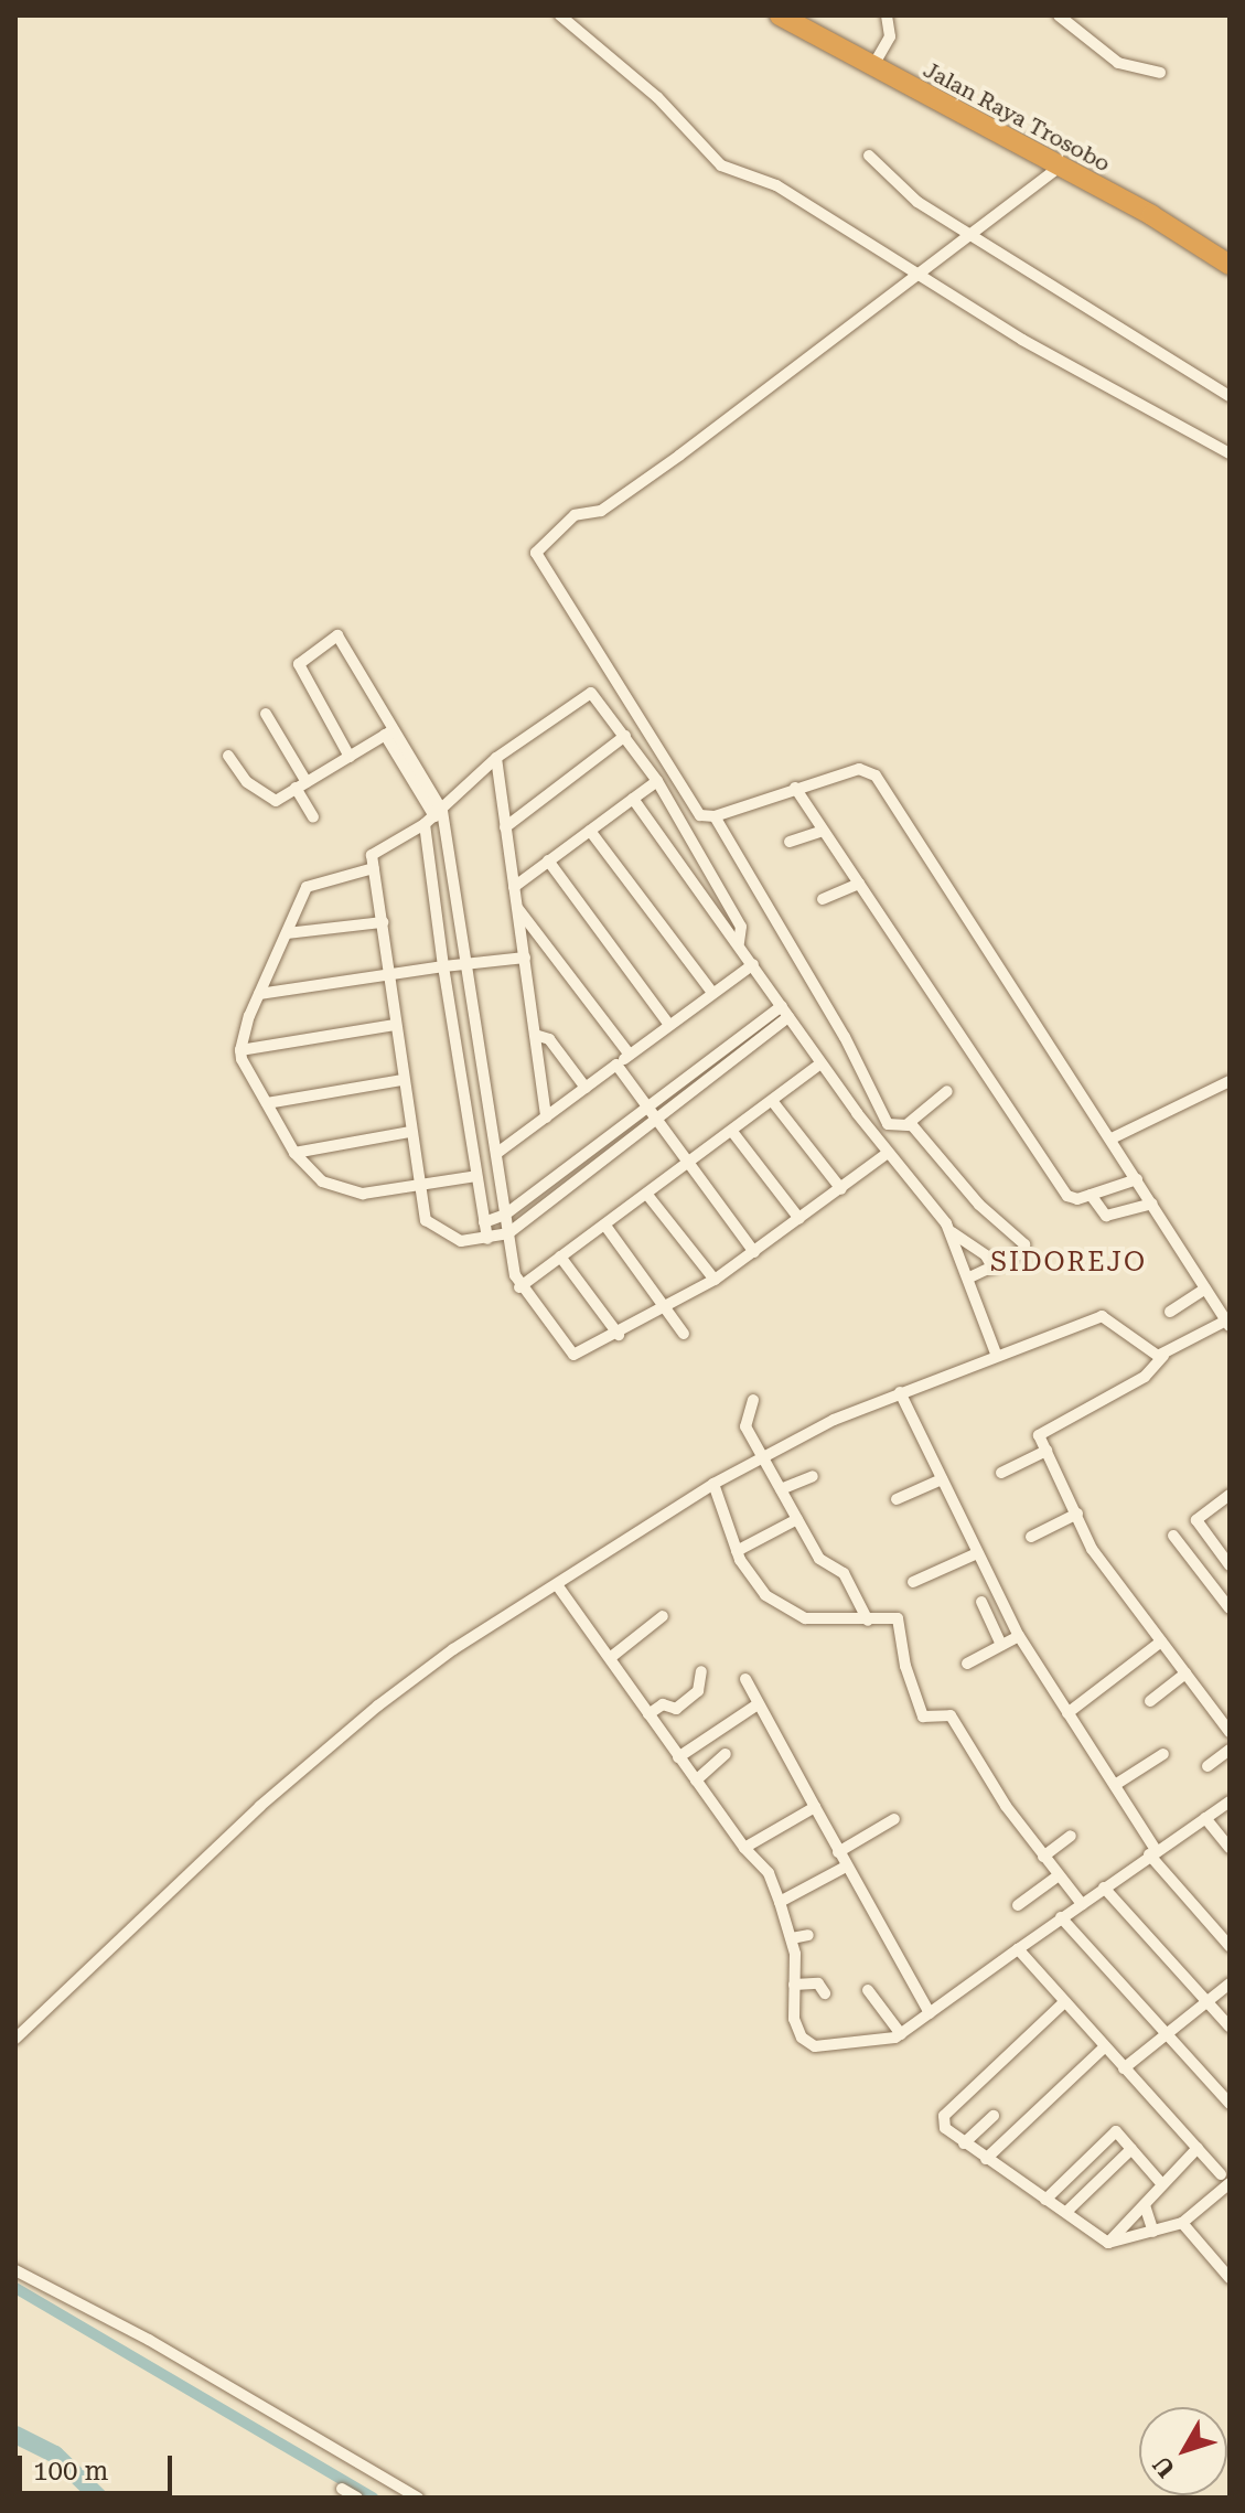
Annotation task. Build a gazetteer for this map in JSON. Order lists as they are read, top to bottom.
{
  "streets": {
    "highway": ["Jalan Raya Trosobo"]
  },
  "districts": ["SIDOREJO"],
  "scale_bar": "100 m",
  "north": "bottom left"
}
